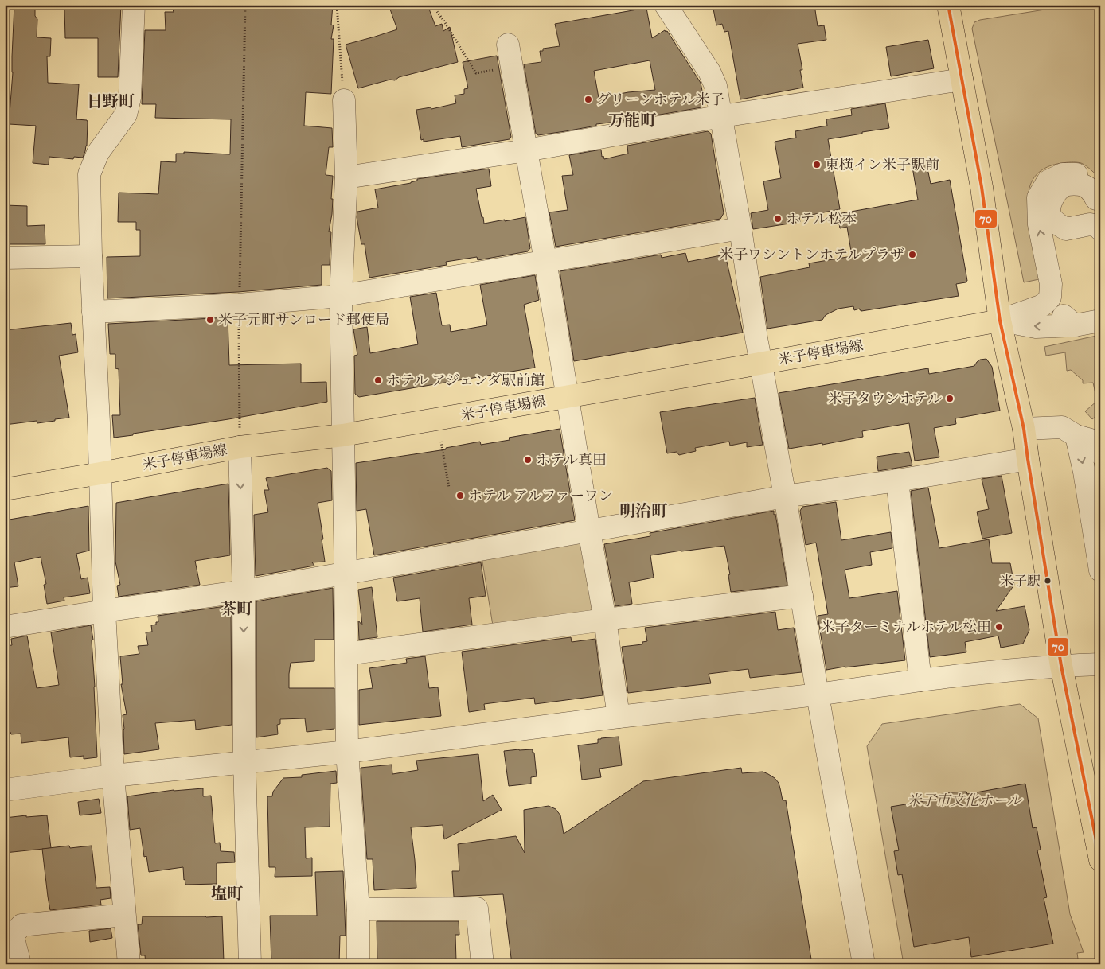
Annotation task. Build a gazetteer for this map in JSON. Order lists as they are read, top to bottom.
{
  "streets": {
    "main road": ["米子停車場線"]
  },
  "districts": [
    "日野町",
    "万能町",
    "明治町",
    "茶町",
    "塩町"
  ],
  "parks": ["米子市文化ホール"],
  "places": [
    "グリーンホテル米子",
    "東横イン米子駅前",
    "ホテル松本",
    "米子ワシントンホテルプラザ",
    "米子元町サンロード郵便局",
    "ホテル アジェンダ駅前館",
    "米子タウンホテル",
    "ホテル真田",
    "ホテル アルファーワン",
    "米子駅",
    "米子ターミナルホテル松田"
  ],
  "lines": ["transit line 70"]
}
